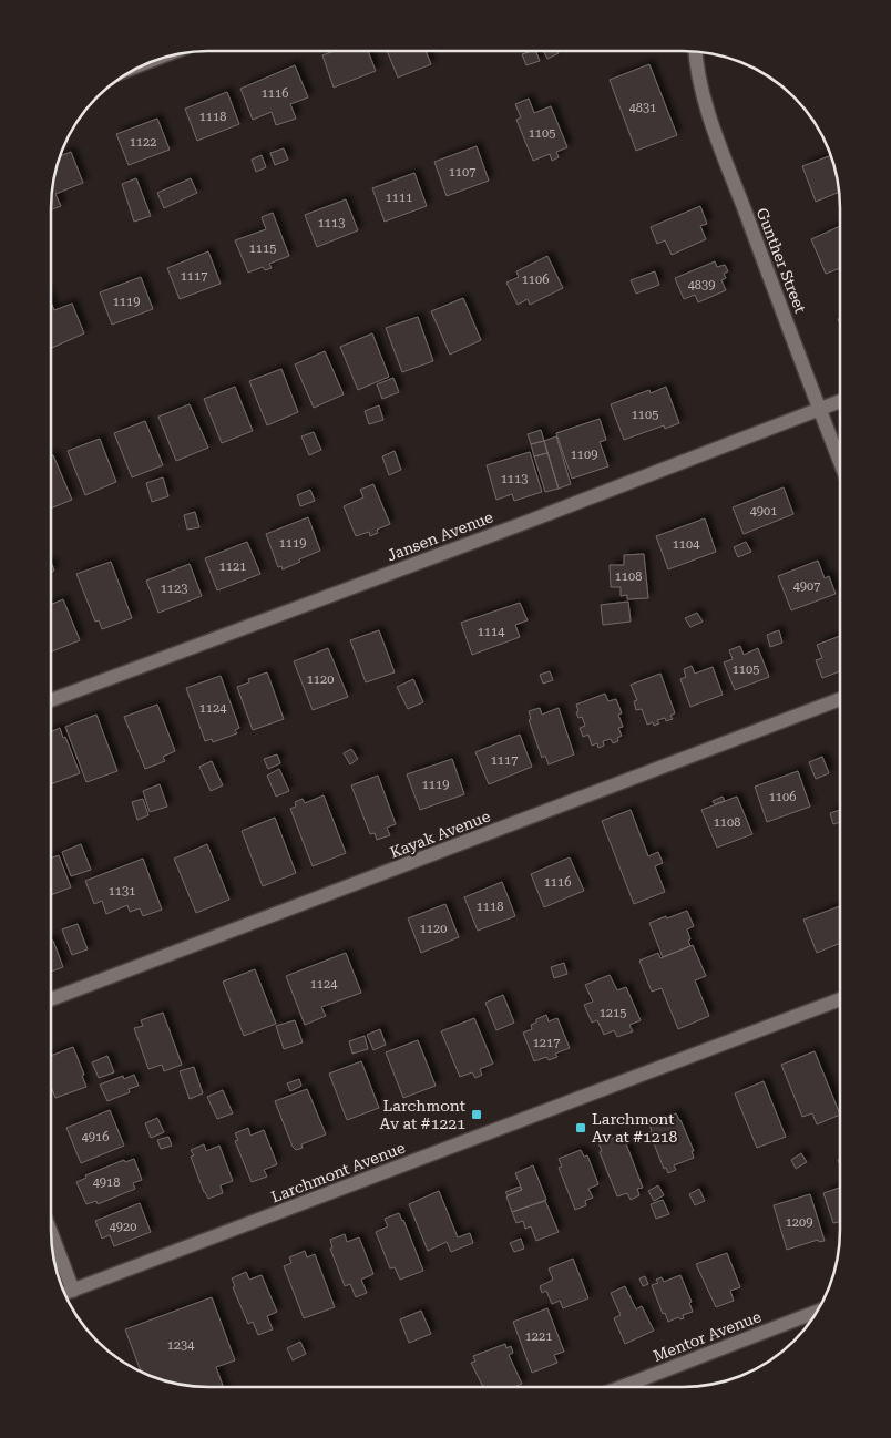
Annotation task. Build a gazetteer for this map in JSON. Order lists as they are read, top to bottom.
{
  "streets": {
    "street": [
      "Gunther Street",
      "Jansen Avenue",
      "Kayak Avenue",
      "Larchmont Avenue",
      "Mentor Avenue"
    ]
  },
  "crossings": [
    ["Gunther Street", "Jansen Avenue"]
  ],
  "places": {
    "transit": ["Larchmont Av at #1221", "Larchmont Av at #1218"]
  },
  "house_numbers": [
    "1116",
    "4831",
    "1118",
    "1105",
    "1122",
    "1107",
    "1111",
    "1113",
    "1115",
    "1117",
    "1106",
    "4839",
    "1119",
    "1105",
    "1109",
    "1113",
    "4901",
    "1119",
    "1104",
    "1121",
    "1108",
    "4907",
    "1123",
    "1114",
    "1105",
    "1120",
    "1124",
    "1117",
    "1119",
    "1106",
    "1108",
    "1116",
    "1131",
    "1118",
    "1120",
    "1124",
    "1215",
    "1217",
    "4916",
    "4918",
    "1209",
    "4920",
    "1221",
    "1234"
  ]
}
